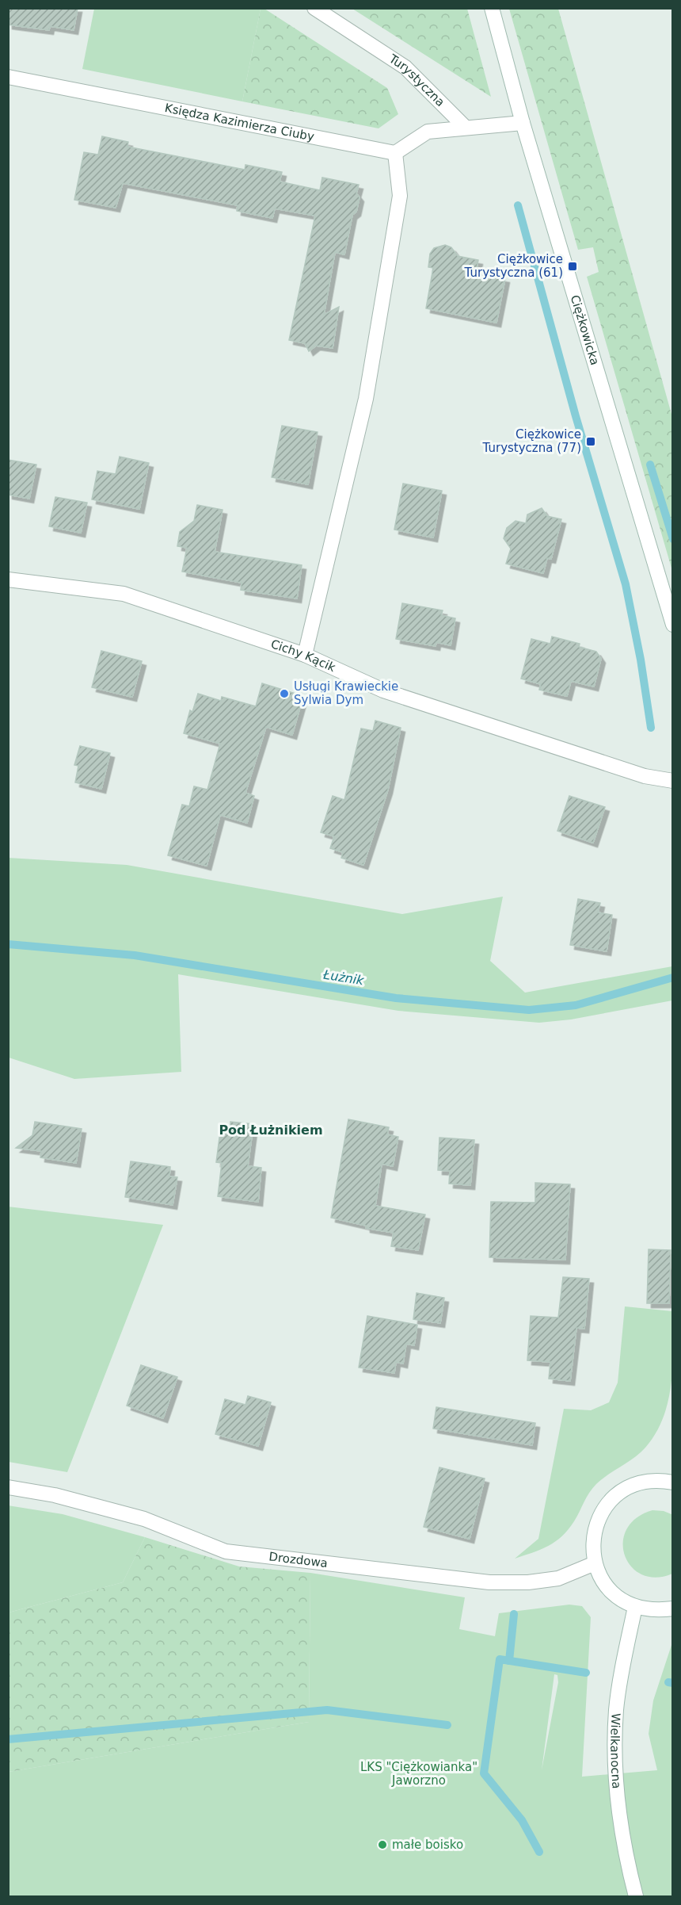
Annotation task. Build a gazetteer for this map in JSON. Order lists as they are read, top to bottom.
{
  "streets": {
    "street": [
      "Turystyczna",
      "Księdza Kazimierza Ciuby",
      "Ciężkowicka",
      "Cichy Kącik",
      "Drozdowa",
      "Wielkanocna"
    ]
  },
  "districts": ["Pod Łużnikiem"],
  "water": ["Łużnik"],
  "parks": ["LKS \"Ciężkowianka\" Jaworzno"],
  "places": {
    "transit": ["Ciężkowice Turystyczna (61)", "Ciężkowice Turystyczna (77)"],
    "other": ["Usługi Krawieckie Sylwia Dym", "małe boisko"]
  }
}
